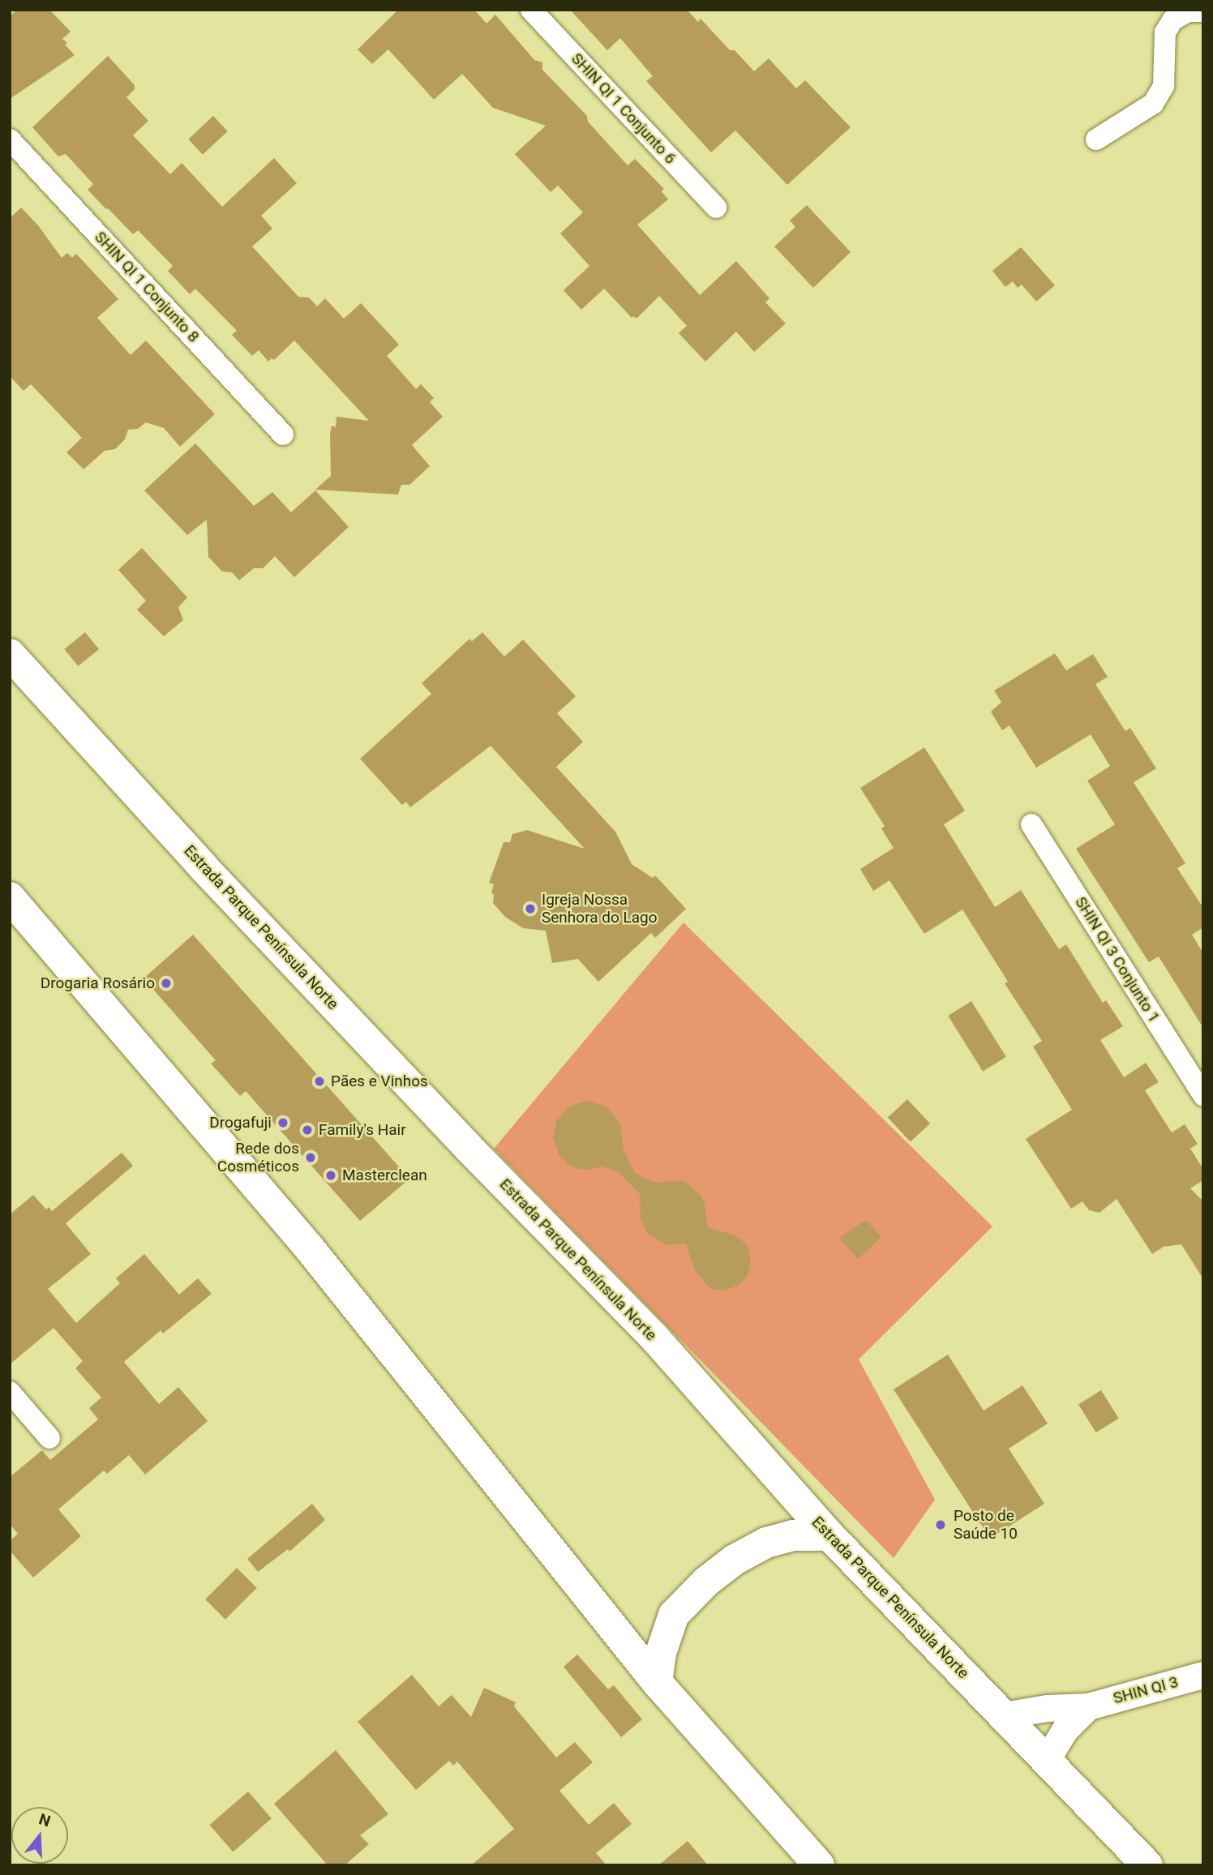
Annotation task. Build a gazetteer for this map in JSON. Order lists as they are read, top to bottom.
{
  "streets": {
    "main road": ["Estrada Parque Península Norte"],
    "street": [
      "SHIN QI 1 Conjunto 6",
      "SHIN QI 1 Conjunto 8",
      "SHIN QI 3 Conjunto 1",
      "SHIN QI 3"
    ]
  },
  "crossings": [
    ["Estrada Parque Península Norte", "SHIN QI 3"]
  ],
  "places": [
    "Igreja Nossa Senhora do Lago",
    "Drogaria Rosário",
    "Pães e Vinhos",
    "Drogafuji",
    "Family's Hair",
    "Rede dos Cosméticos",
    "Masterclean",
    "Posto de Saúde 10"
  ],
  "north": "top"
}
